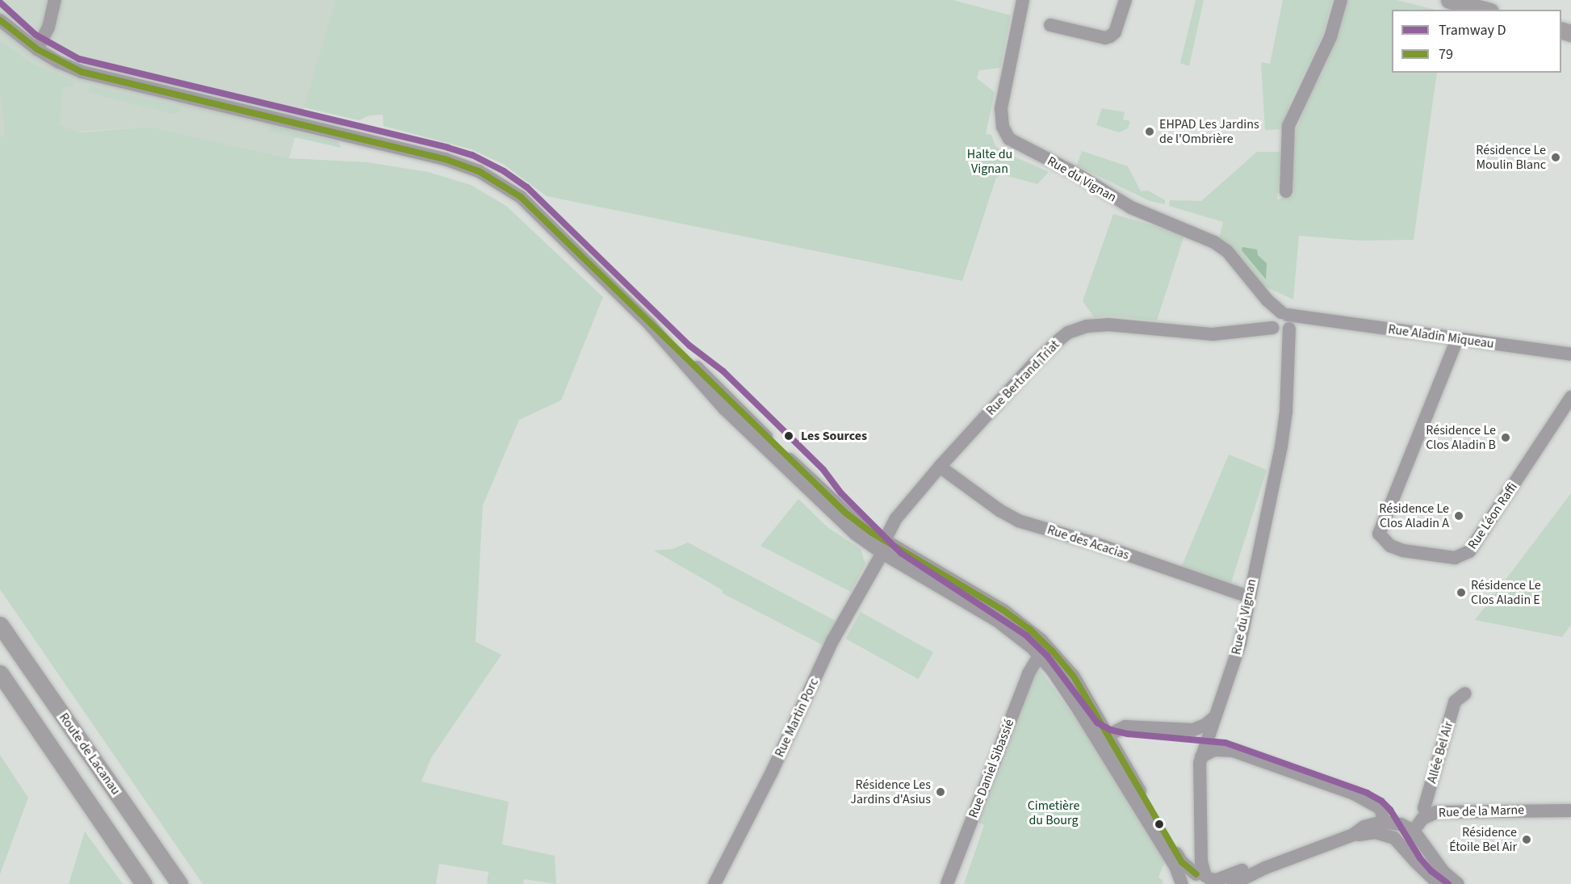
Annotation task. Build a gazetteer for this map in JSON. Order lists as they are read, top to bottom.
{
  "streets": {
    "main road": ["Route de Lacanau"],
    "street": [
      "Rue du Vignan",
      "Rue Aladin Miqueau",
      "Rue Bertrand Triat",
      "Rue Léon Raffi",
      "Rue des Acacias",
      "Rue Martin Porc",
      "Allée Bel Air",
      "Rue Daniel Sibassié",
      "Rue de la Marne"
    ]
  },
  "crossings": [
    ["Rue du Vignan", "Rue Aladin Miqueau"],
    ["Rue du Vignan", "Rue Bertrand Triat"],
    ["Rue du Vignan", "Rue des Acacias"],
    ["Rue Aladin Miqueau", "Rue Bertrand Triat"],
    ["Rue Aladin Miqueau", "Rue Léon Raffi"],
    ["Rue Bertrand Triat", "Rue des Acacias"],
    ["Rue Bertrand Triat", "Rue Martin Porc"],
    ["Allée Bel Air", "Rue de la Marne"]
  ],
  "parks": ["Halte du Vignan", "Cimetière du Bourg"],
  "places": [
    "EHPAD Les Jardins de l'Ombrière",
    "Résidence Le Moulin Blanc",
    "Les Sources",
    "Résidence Le Clos Aladin B",
    "Résidence Le Clos Aladin A",
    "Résidence Le Clos Aladin E",
    "Résidence Les Jardins d'Asius",
    "Résidence Étoile Bel Air"
  ],
  "lines": ["tram line D", "transit line 79"],
  "legend": ["Tramway D", "79"]
}
